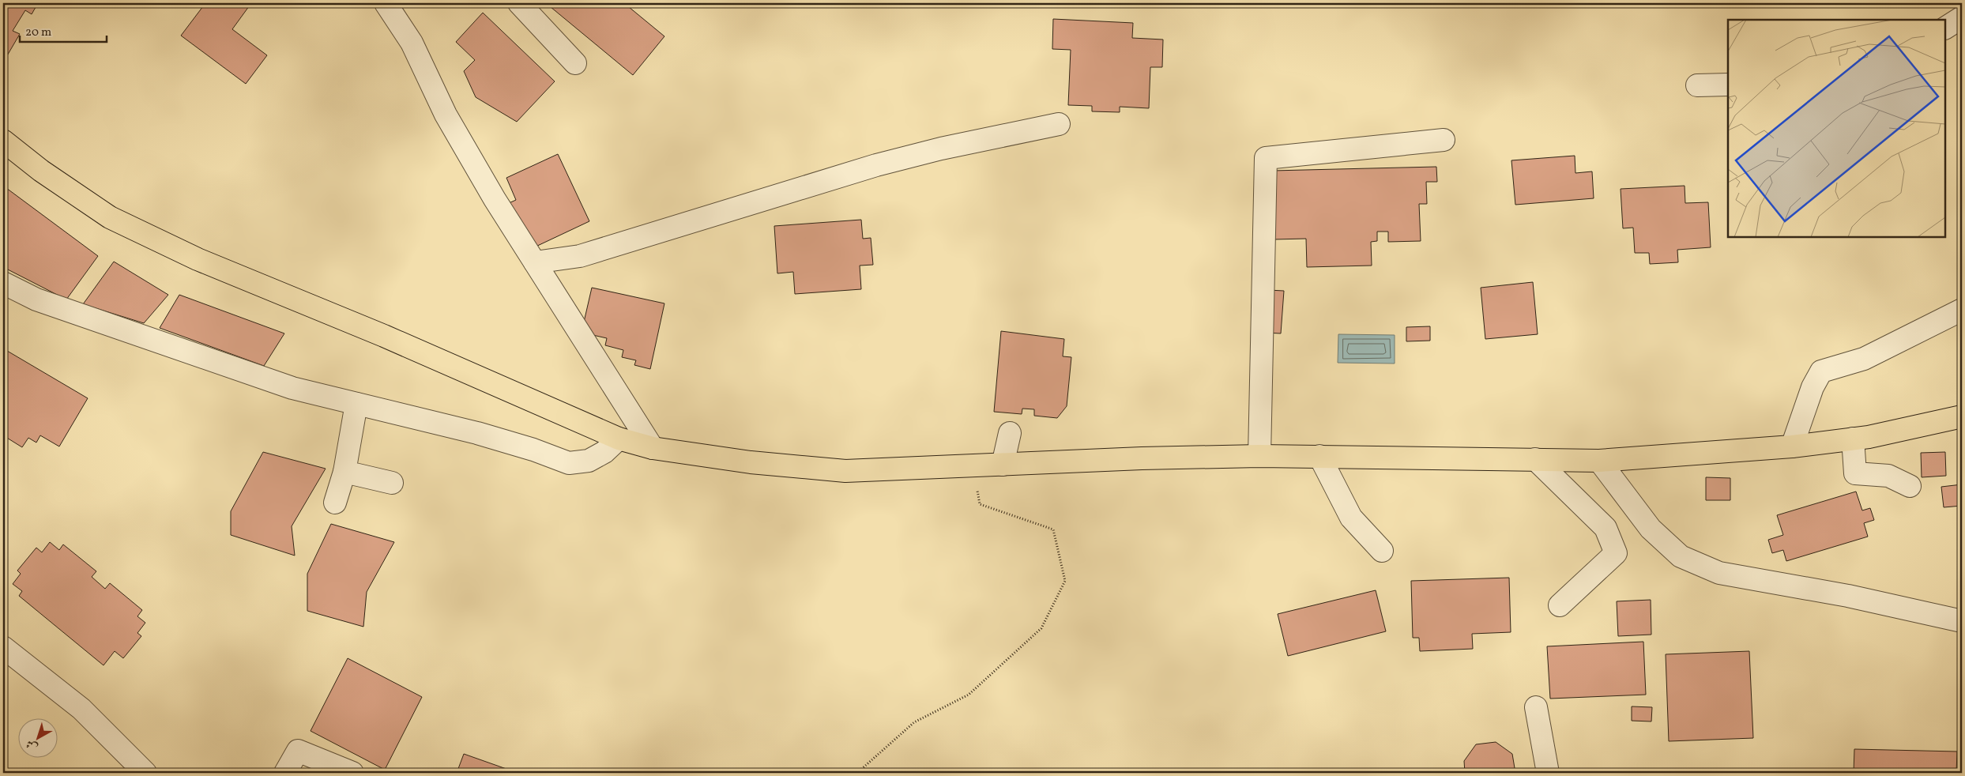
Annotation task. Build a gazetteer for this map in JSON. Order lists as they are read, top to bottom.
{
  "scale_bar": "20 m",
  "north": "bottom left"
}
